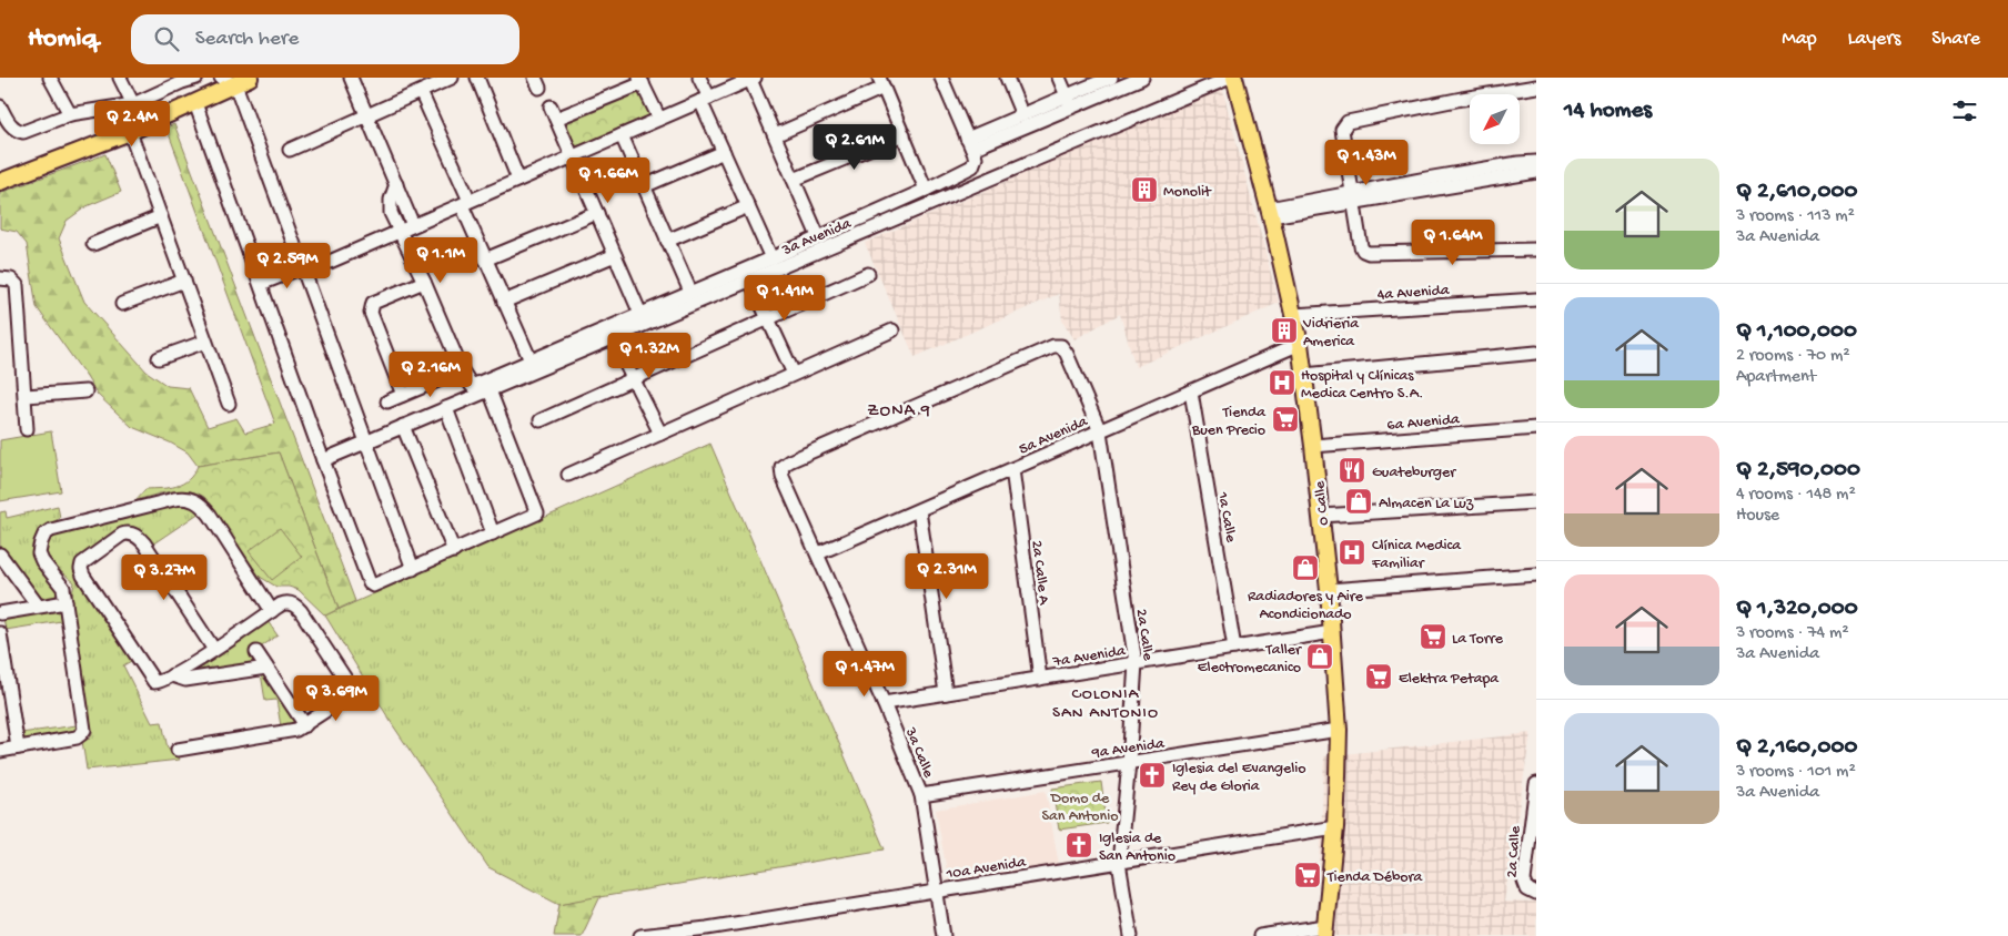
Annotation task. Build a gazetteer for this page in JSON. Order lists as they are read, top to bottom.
{
  "streets": {
    "main road": ["0 Calle"],
    "street": [
      "3a Avenida",
      "4a Avenida",
      "6a Avenida",
      "5a Avenida",
      "1a Calle",
      "2a Calle A",
      "2a Calle",
      "7a Avenida",
      "9a Avenida",
      "3a Calle",
      "10a Avenida"
    ]
  },
  "crossings": [
    ["4a Avenida", "0 Calle"],
    ["6a Avenida", "0 Calle"],
    ["5a Avenida", "0 Calle"],
    ["5a Avenida", "1a Calle"],
    ["5a Avenida", "2a Calle A"],
    ["5a Avenida", "2a Calle"],
    ["5a Avenida", "3a Calle"],
    ["0 Calle", "7a Avenida"],
    ["0 Calle", "9a Avenida"],
    ["0 Calle", "10a Avenida"],
    ["1a Calle", "7a Avenida"],
    ["2a Calle A", "7a Avenida"],
    ["2a Calle", "7a Avenida"],
    ["2a Calle", "9a Avenida"],
    ["2a Calle", "3a Calle"],
    ["2a Calle", "10a Avenida"],
    ["7a Avenida", "3a Calle"],
    ["9a Avenida", "3a Calle"],
    ["3a Calle", "10a Avenida"]
  ],
  "districts": ["ZONA 9", "COLONIA SAN ANTONIO"],
  "parks": ["Domo de San Antonio"],
  "places": {
    "building": ["Monolit", "Vidrieria America"],
    "hospital": ["Hospital y Clínicas Medica Centro S.A.", "Clínica Medica Familiar"],
    "supermarket": [
      "Tienda Buen Precio",
      "La Torre",
      "Elektra Petapa",
      "Tienda Débora"
    ],
    "restaurant": ["Guateburger"],
    "shop": ["Almacen La Luz", "Radiadores y Aire Acondicionado", "Taller Electromecanico"],
    "church": ["Iglesia del Evangelio Rey de Gloria", "Iglesia de San Antonio"]
  },
  "north": "bottom left",
  "page": {
    "header": "Homiq",
    "search": "Search here",
    "nav": ["Map", "Layers", "Share"],
    "heading": "14 homes",
    "price": [
      "Q 2.4M",
      "Q 2.61M",
      "Q 1.43M",
      "Q 1.66M",
      "Q 1.64M",
      "Q 1.1M",
      "Q 2.59M",
      "Q 1.41M",
      "Q 1.32M",
      "Q 2.16M",
      "Q 2.31M",
      "Q 3.27M",
      "Q 1.47M",
      "Q 3.69M"
    ],
    "list": [
      {
        "name": "Q 2,610,000",
        "note": "3 rooms · 113 m² · 3a Avenida"
      },
      {
        "name": "Q 1,100,000",
        "note": "2 rooms · 70 m² · Apartment"
      },
      {
        "name": "Q 2,590,000",
        "note": "4 rooms · 148 m² · House"
      },
      {
        "name": "Q 1,320,000",
        "note": "3 rooms · 74 m² · 3a Avenida"
      },
      {
        "name": "Q 2,160,000",
        "note": "3 rooms · 101 m² · 3a Avenida"
      }
    ]
  }
}
